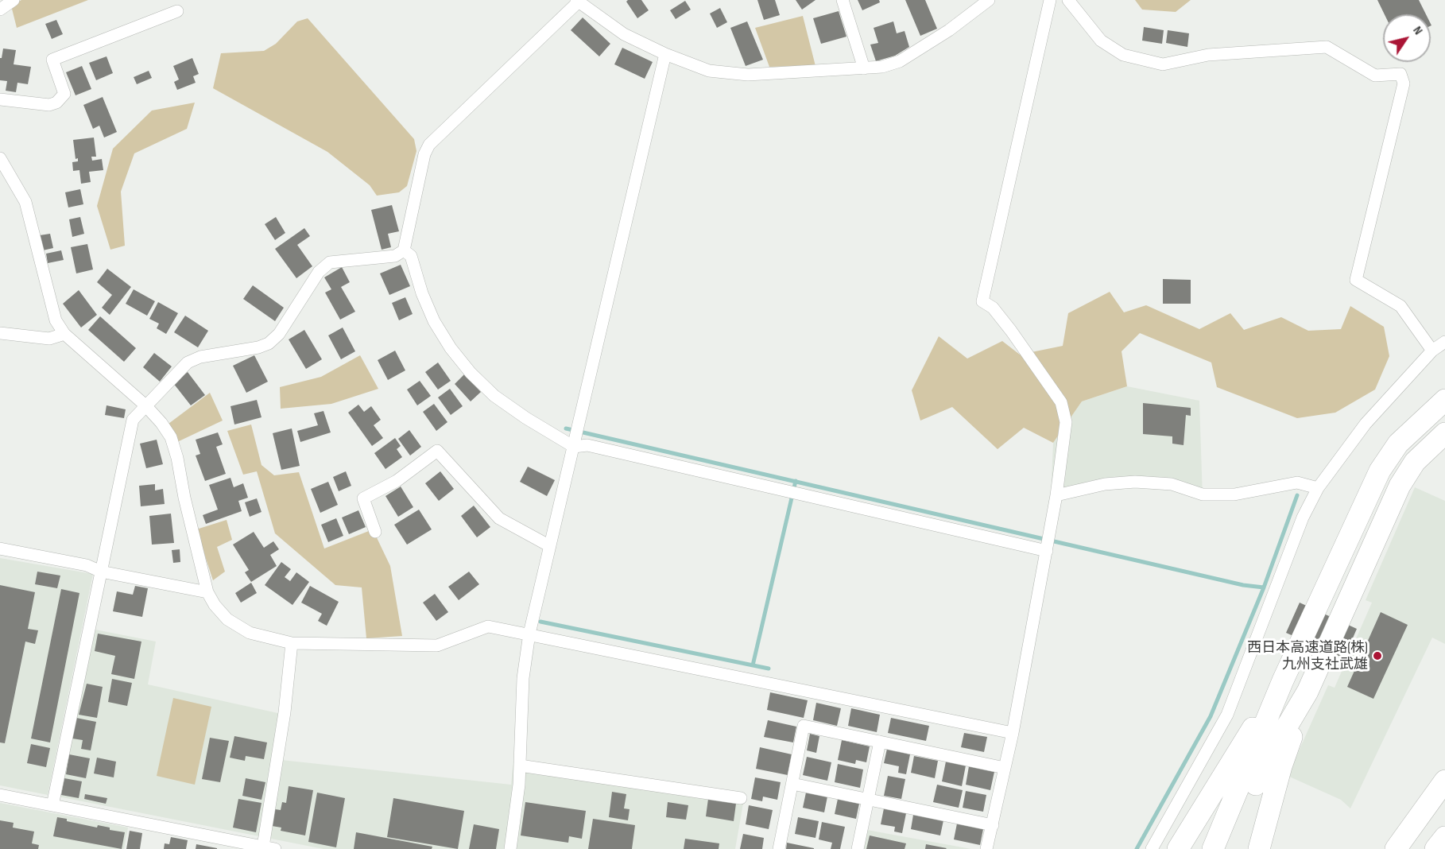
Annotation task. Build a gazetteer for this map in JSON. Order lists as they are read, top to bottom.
{
  "places": ["西日本高速道路(株) 九州支社武雄"],
  "north": "top right"
}
